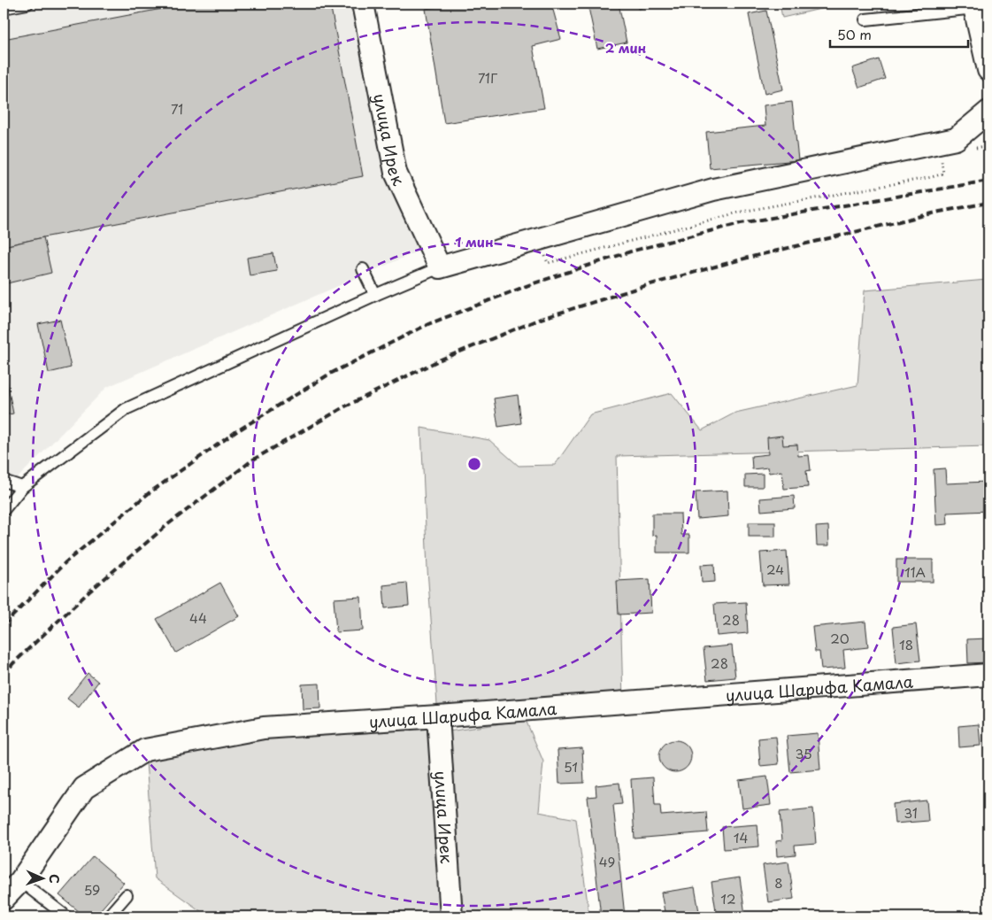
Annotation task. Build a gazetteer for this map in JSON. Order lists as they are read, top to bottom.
{
  "streets": {
    "street": ["улица Ирек", "улица Шарифа Камала"]
  },
  "crossings": [
    ["улица Ирек", "улица Шарифа Камала"]
  ],
  "house_numbers": [
    "71Г",
    "71",
    "24",
    "11А",
    "44",
    "28",
    "20",
    "18",
    "28",
    "35",
    "51",
    "31",
    "14",
    "49",
    "8",
    "59",
    "12"
  ],
  "scale_bar": "50 m",
  "north": "right",
  "rings": ["2 мин", "1 мин"]
}
